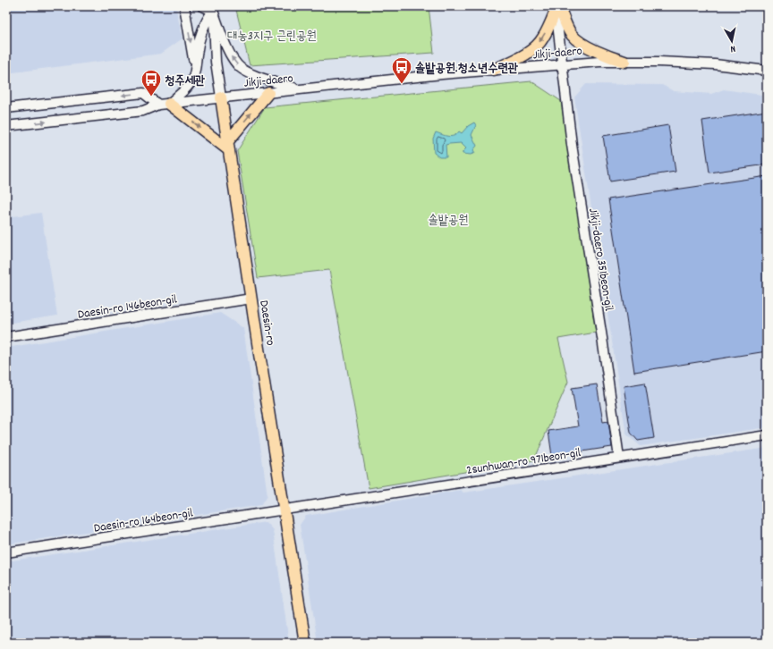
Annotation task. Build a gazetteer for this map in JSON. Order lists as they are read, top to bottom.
{
  "streets": {
    "main road": ["Daesin-ro"],
    "street": [
      "Jikji-daero",
      "Jikji-daero 351beon-gil",
      "Daesin-ro 146beon-gil",
      "2sunhwan-ro 971beon-gil",
      "Daesin-ro 164beon-gil"
    ]
  },
  "crossings": [
    ["Jikji-daero", "Jikji-daero 351beon-gil"],
    ["Jikji-daero", "Daesin-ro"],
    ["Jikji-daero 351beon-gil", "2sunhwan-ro 971beon-gil"],
    ["Daesin-ro 146beon-gil", "Daesin-ro"],
    ["Daesin-ro", "2sunhwan-ro 971beon-gil"],
    ["Daesin-ro", "Daesin-ro 164beon-gil"],
    ["2sunhwan-ro 971beon-gil", "Daesin-ro 164beon-gil"]
  ],
  "parks": ["대농3지구 근린공원", "솔밭공원"],
  "places": {
    "bus stop": ["솔밭공원.청소년수련관", "청주세관"]
  },
  "north": "bottom"
}
